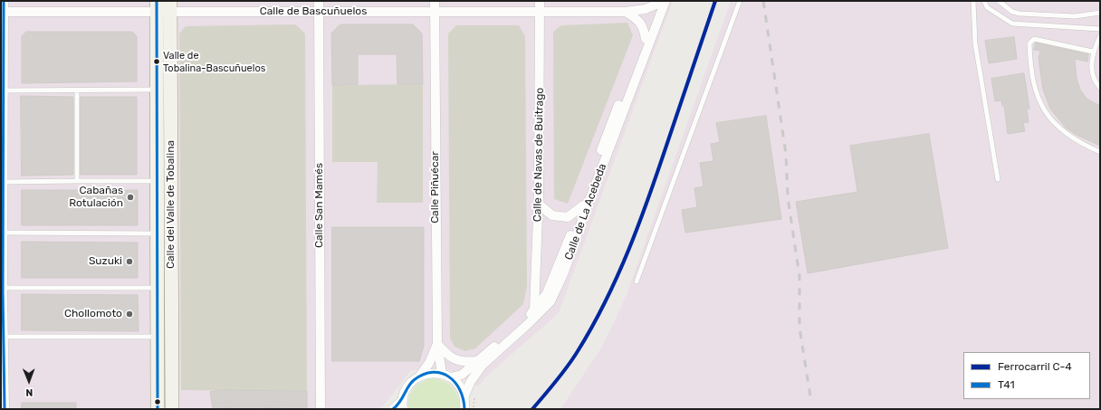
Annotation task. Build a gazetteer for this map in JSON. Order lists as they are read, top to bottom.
{
  "streets": {
    "main road": ["Calle del Valle de Tobalina"],
    "street": [
      "Calle de Bascuñuelos",
      "Calle de Navas de Buitrago",
      "Calle Piñuécar",
      "Calle San Mamés",
      "Calle de La Acebeda"
    ]
  },
  "crossings": [
    ["Calle de Bascuñuelos", "Calle de Navas de Buitrago"],
    ["Calle de Bascuñuelos", "Calle Piñuécar"],
    ["Calle de Bascuñuelos", "Calle del Valle de Tobalina"],
    ["Calle de Bascuñuelos", "Calle San Mamés"],
    ["Calle de Bascuñuelos", "Calle de La Acebeda"],
    ["Calle de Navas de Buitrago", "Calle de La Acebeda"],
    ["Calle Piñuécar", "Calle de La Acebeda"]
  ],
  "places": [
    "Valle de Tobalina-Bascuñuelos",
    "Cabañas Rotulación",
    "Suzuki",
    "Chollomoto"
  ],
  "lines": ["rail line C-4", "transit line T41"],
  "legend": ["Ferrocarril C-4", "T41"],
  "north": "bottom"
}
